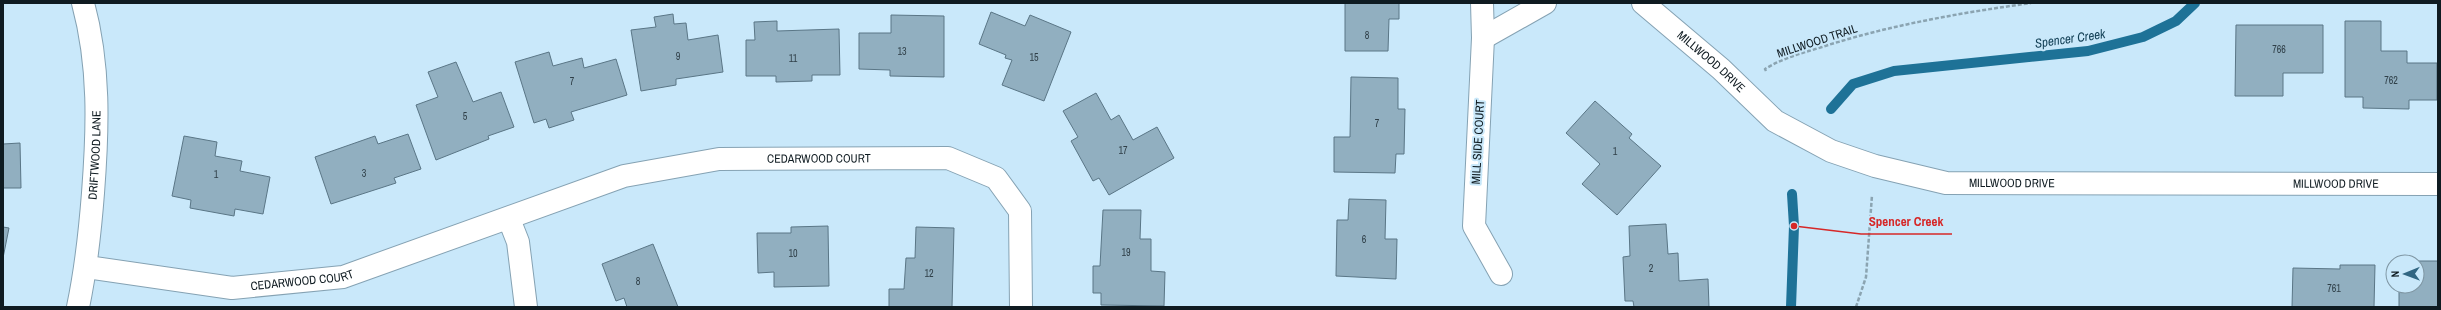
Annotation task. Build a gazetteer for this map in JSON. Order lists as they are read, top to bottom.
{
  "streets": {
    "street": [
      "MILLWOOD DRIVE",
      "MILL SIDE COURT",
      "DRIFTWOOD LANE",
      "CEDARWOOD COURT"
    ],
    "path": ["MILLWOOD TRAIL"]
  },
  "crossings": [
    ["DRIFTWOOD LANE", "CEDARWOOD COURT"]
  ],
  "water": ["Spencer Creek"],
  "places": ["Spencer Creek"],
  "house_numbers": [
    "8",
    "766",
    "13",
    "9",
    "15",
    "11",
    "762",
    "7",
    "5",
    "7",
    "17",
    "1",
    "3",
    "1",
    "6",
    "19",
    "10",
    "2",
    "12",
    "8",
    "761"
  ],
  "north": "left"
}
